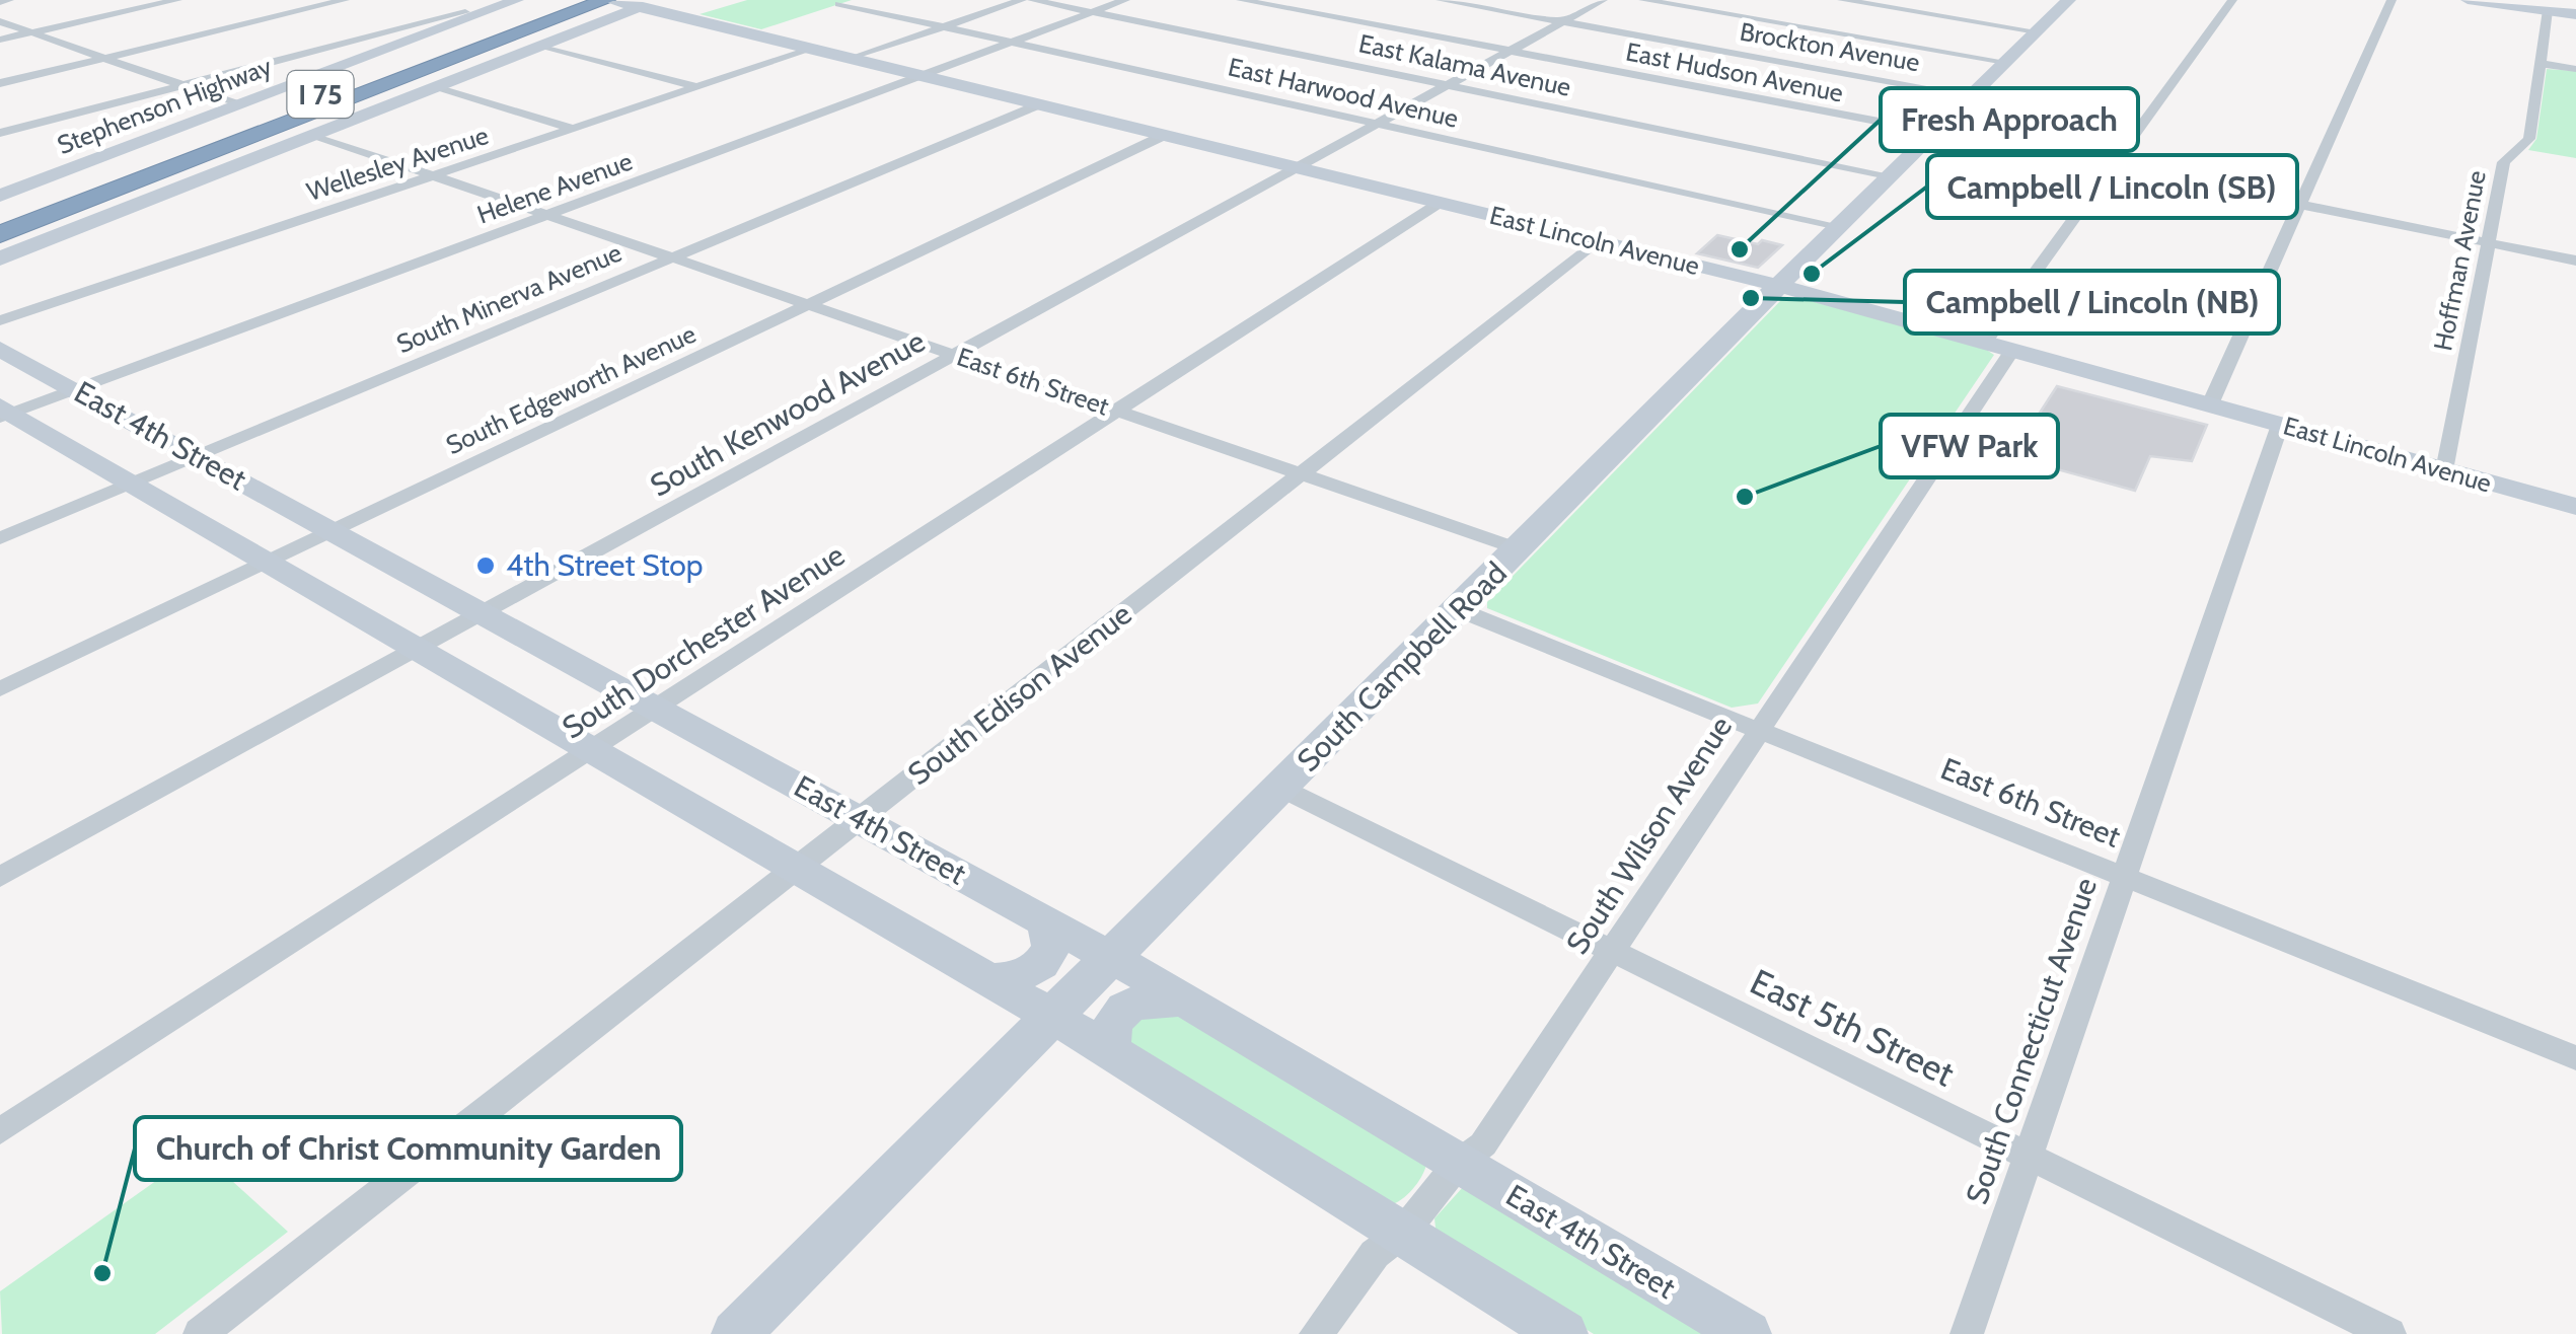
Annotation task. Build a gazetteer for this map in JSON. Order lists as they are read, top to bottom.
{
  "streets": {
    "highway": ["I 75"],
    "street": [
      "Brockton Avenue",
      "East Kalama Avenue",
      "East Hudson Avenue",
      "East Harwood Avenue",
      "Stephenson Highway",
      "Wellesley Avenue",
      "Helene Avenue",
      "East Lincoln Avenue",
      "Hoffman Avenue",
      "South Minerva Avenue",
      "East 6th Street",
      "South Edgeworth Avenue",
      "South Kenwood Avenue",
      "East 4th Street",
      "South Dorchester Avenue",
      "South Campbell Road",
      "South Edison Avenue",
      "South Wilson Avenue",
      "East 5th Street",
      "South Connecticut Avenue"
    ]
  },
  "crossings": [
    ["Brockton Avenue", "South Kenwood Avenue"],
    ["Brockton Avenue", "South Campbell Road"],
    ["East Kalama Avenue", "Helene Avenue"],
    ["East Kalama Avenue", "South Kenwood Avenue"],
    ["East Kalama Avenue", "South Campbell Road"],
    ["East Hudson Avenue", "Hoffman Avenue"],
    ["East Hudson Avenue", "South Kenwood Avenue"],
    ["East Hudson Avenue", "South Campbell Road"],
    ["East Harwood Avenue", "Helene Avenue"],
    ["East Harwood Avenue", "South Kenwood Avenue"],
    ["East Harwood Avenue", "South Campbell Road"],
    ["I 75", "East Lincoln Avenue"],
    ["Wellesley Avenue", "East Lincoln Avenue"],
    ["Wellesley Avenue", "East 6th Street"],
    ["Helene Avenue", "East Lincoln Avenue"],
    ["Helene Avenue", "East 6th Street"],
    ["Helene Avenue", "East 4th Street"],
    ["East Lincoln Avenue", "Hoffman Avenue"],
    ["East Lincoln Avenue", "South Minerva Avenue"],
    ["East Lincoln Avenue", "South Edgeworth Avenue"],
    ["East Lincoln Avenue", "South Kenwood Avenue"],
    ["East Lincoln Avenue", "South Dorchester Avenue"],
    ["East Lincoln Avenue", "South Campbell Road"],
    ["East Lincoln Avenue", "South Edison Avenue"],
    ["East Lincoln Avenue", "South Wilson Avenue"],
    ["East Lincoln Avenue", "South Connecticut Avenue"],
    ["South Minerva Avenue", "East 6th Street"],
    ["South Minerva Avenue", "East 4th Street"],
    ["East 6th Street", "South Edgeworth Avenue"],
    ["East 6th Street", "South Kenwood Avenue"],
    ["East 6th Street", "South Dorchester Avenue"],
    ["East 6th Street", "South Campbell Road"],
    ["East 6th Street", "South Edison Avenue"],
    ["East 6th Street", "South Wilson Avenue"],
    ["East 6th Street", "South Connecticut Avenue"],
    ["South Edgeworth Avenue", "East 4th Street"],
    ["South Kenwood Avenue", "East 4th Street"],
    ["East 4th Street", "South Dorchester Avenue"],
    ["East 4th Street", "South Campbell Road"],
    ["East 4th Street", "South Edison Avenue"],
    ["East 4th Street", "South Wilson Avenue"],
    ["South Campbell Road", "East 5th Street"],
    ["South Wilson Avenue", "East 5th Street"],
    ["East 5th Street", "South Connecticut Avenue"]
  ],
  "places": [
    "Fresh Approach",
    "Campbell / Lincoln (SB)",
    "Campbell / Lincoln (NB)",
    "VFW Park",
    "4th Street Stop",
    "Church of Christ Community Garden"
  ]
}
